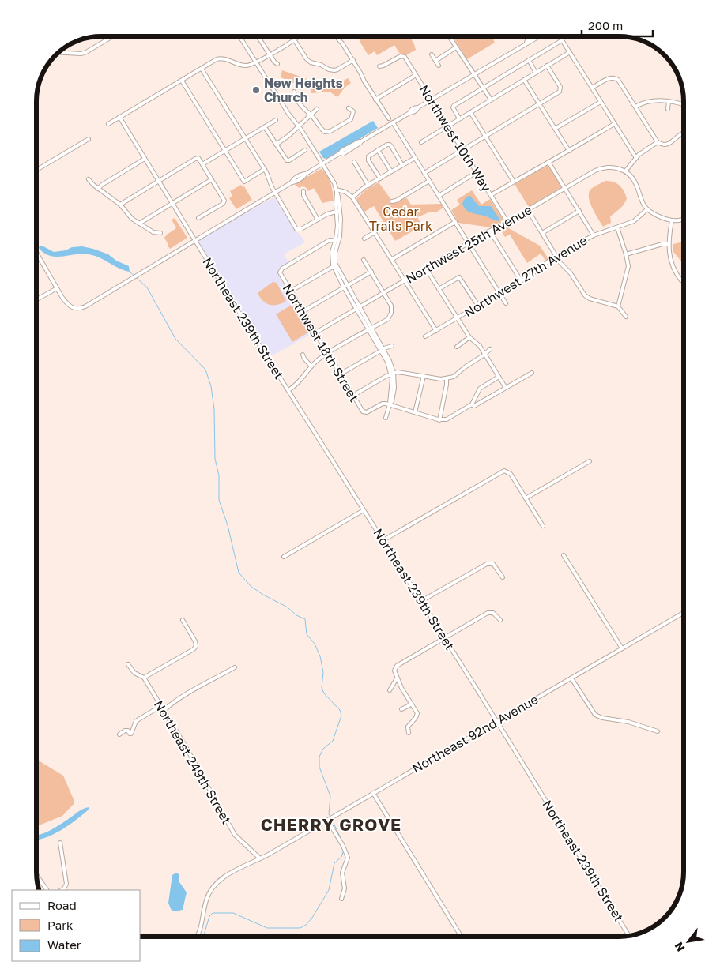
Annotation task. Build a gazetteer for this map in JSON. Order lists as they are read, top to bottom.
{
  "streets": {
    "street": [
      "Northwest 10th Way",
      "Northwest 25th Avenue",
      "Northwest 27th Avenue",
      "Northeast 239th Street",
      "Northwest 18th Street",
      "Northeast 92nd Avenue",
      "Northeast 249th Street"
    ]
  },
  "crossings": [
    ["Northwest 10th Way", "Northwest 25th Avenue"],
    ["Northwest 25th Avenue", "Northwest 18th Street"],
    ["Northeast 239th Street", "Northeast 92nd Avenue"],
    ["Northeast 92nd Avenue", "Northeast 249th Street"]
  ],
  "districts": ["CHERRY GROVE"],
  "parks": ["Cedar Trails Park"],
  "places": ["New Heights Church"],
  "legend": ["Road", "Park", "Water"],
  "scale_bar": "200 m",
  "north": "bottom left"
}
